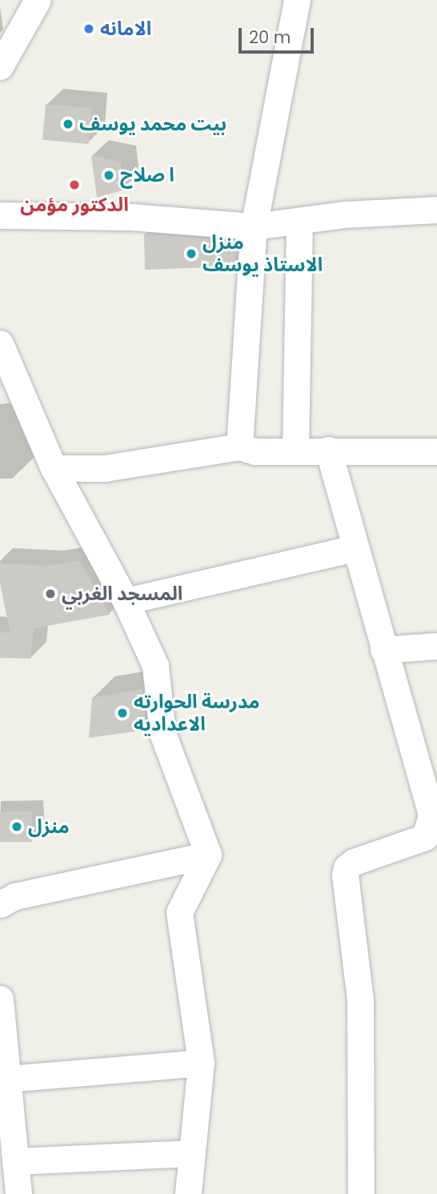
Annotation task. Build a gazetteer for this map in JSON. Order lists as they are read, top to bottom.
{
  "places": [
    "الامانه",
    "بيت محمد يوسف",
    "ا صلاح",
    "الدكتور مؤمن",
    "منزل الاستاذ يوسف",
    "المسجد الغربي",
    "مدرسة الحوارته الاعداديه",
    "منزل"
  ],
  "scale_bar": "20 m"
}
